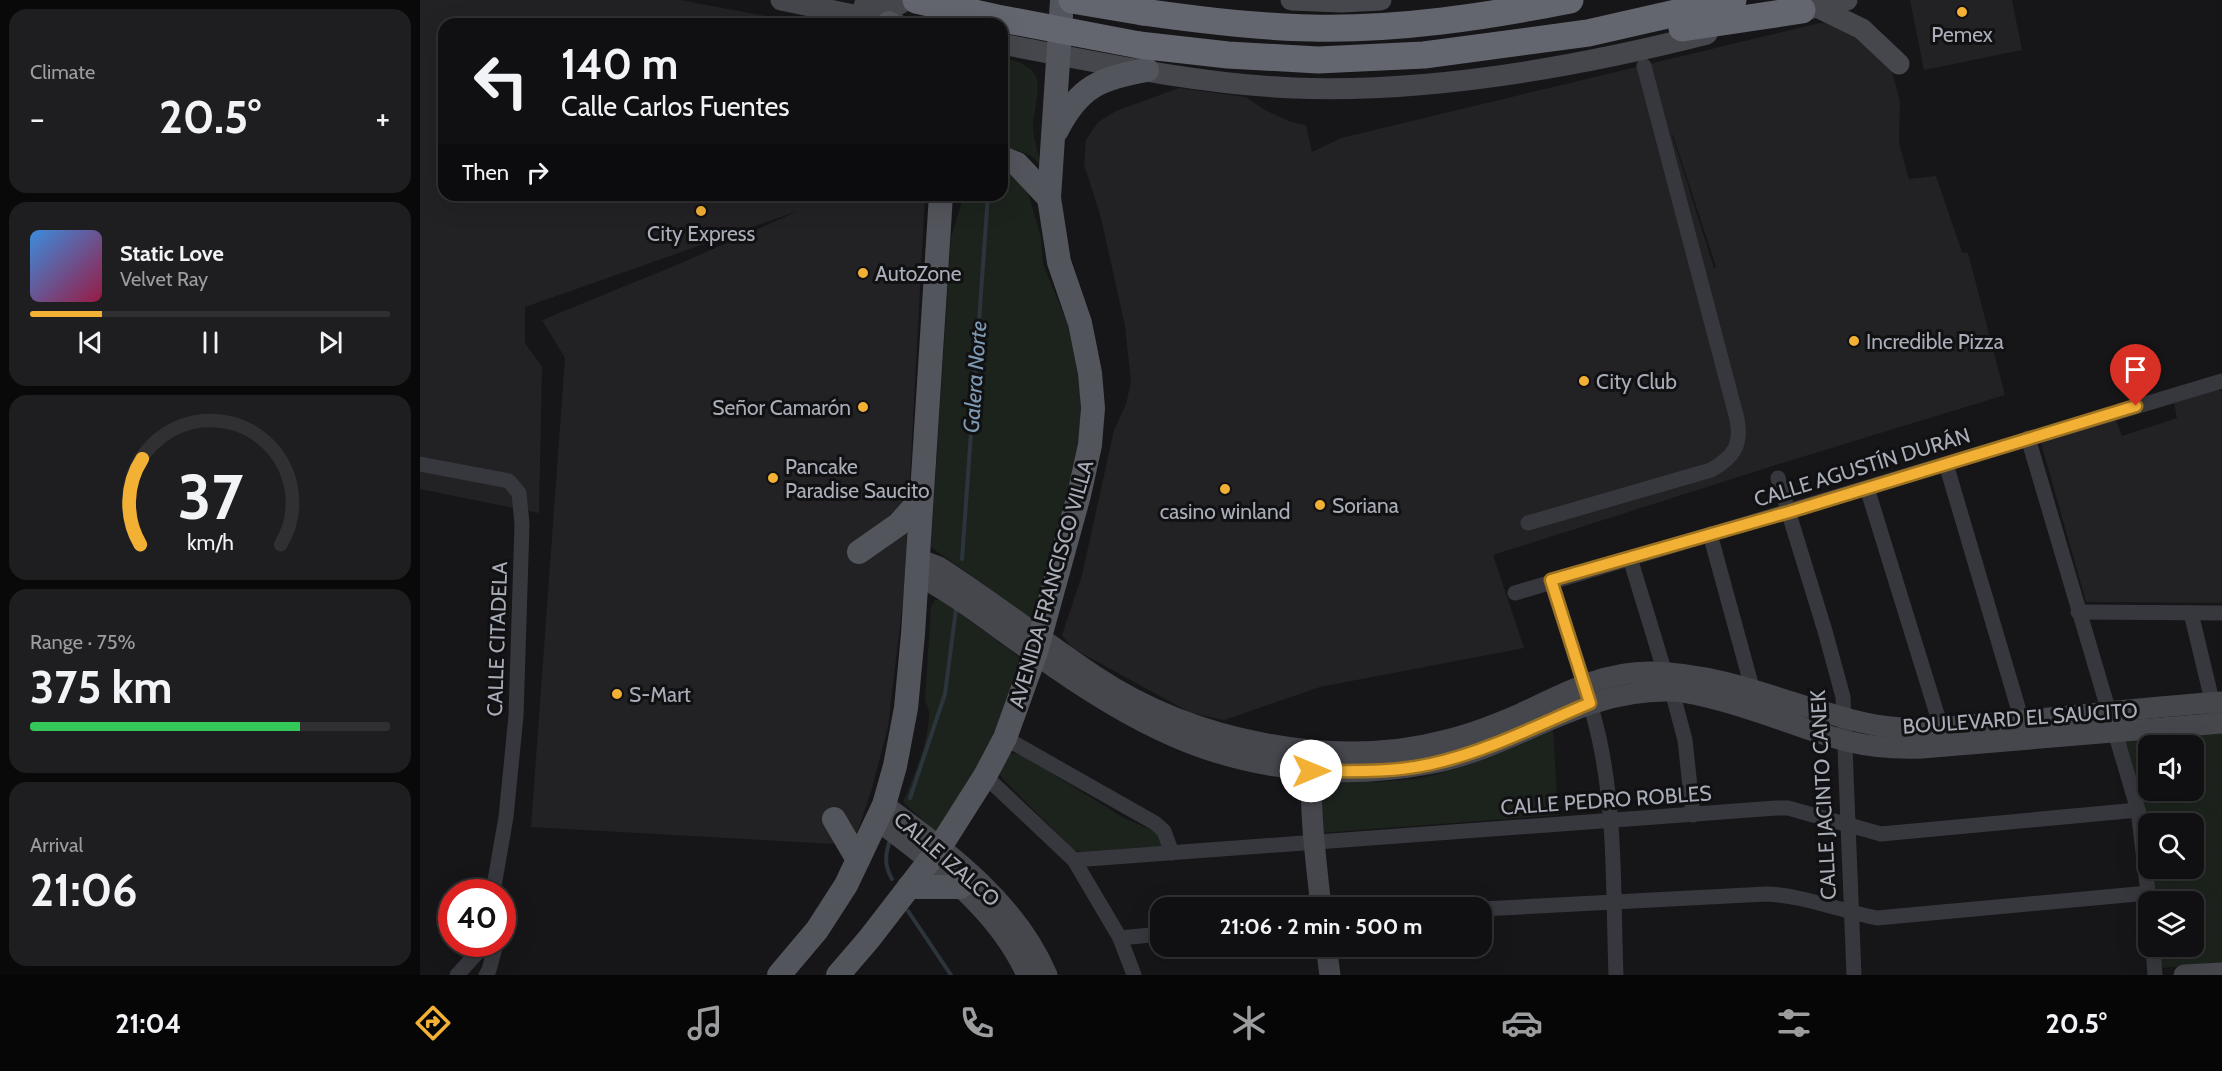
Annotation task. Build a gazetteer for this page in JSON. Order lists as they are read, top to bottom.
{
  "streets": {
    "main road": ["AVENIDA FRANCISCO VILLA"],
    "street": [
      "CALLE AGUSTÍN DURÁN",
      "CALLE CITADELA",
      "BOULEVARD EL SAUCITO",
      "CALLE JACINTO CANEK",
      "CALLE PEDRO ROBLES",
      "CALLE IZALCO"
    ]
  },
  "crossings": [
    ["CALLE AGUSTÍN DURÁN", "CALLE JACINTO CANEK"],
    ["AVENIDA FRANCISCO VILLA", "BOULEVARD EL SAUCITO"],
    ["AVENIDA FRANCISCO VILLA", "CALLE IZALCO"],
    ["BOULEVARD EL SAUCITO", "CALLE JACINTO CANEK"],
    ["CALLE JACINTO CANEK", "CALLE PEDRO ROBLES"]
  ],
  "water": ["Galera Norte"],
  "places": [
    "Pemex",
    "City Express",
    "AutoZone",
    "Incredible Pizza",
    "City Club",
    "Señor Camarón",
    "Pancake Paradise Saucito",
    "casino winland",
    "Soriana",
    "S-Mart"
  ],
  "page": {
    "tile": [
      "Climate",
      ["Range · 75%", "375 km"],
      ["Arrival", "21:06"]
    ],
    "turn": ["140 m", "Calle Carlos Fuentes"],
    "heat": ["−", "20.5°", "+"],
    "then": "Then",
    "song": ["Static Love", "Velvet Ray"],
    "limit": "40",
    "trip": "21:06 · 2 min · 500 m",
    "tabs": ["21:04", "20.5°"],
    "gauge": ["37", "km/h"]
  }
}
